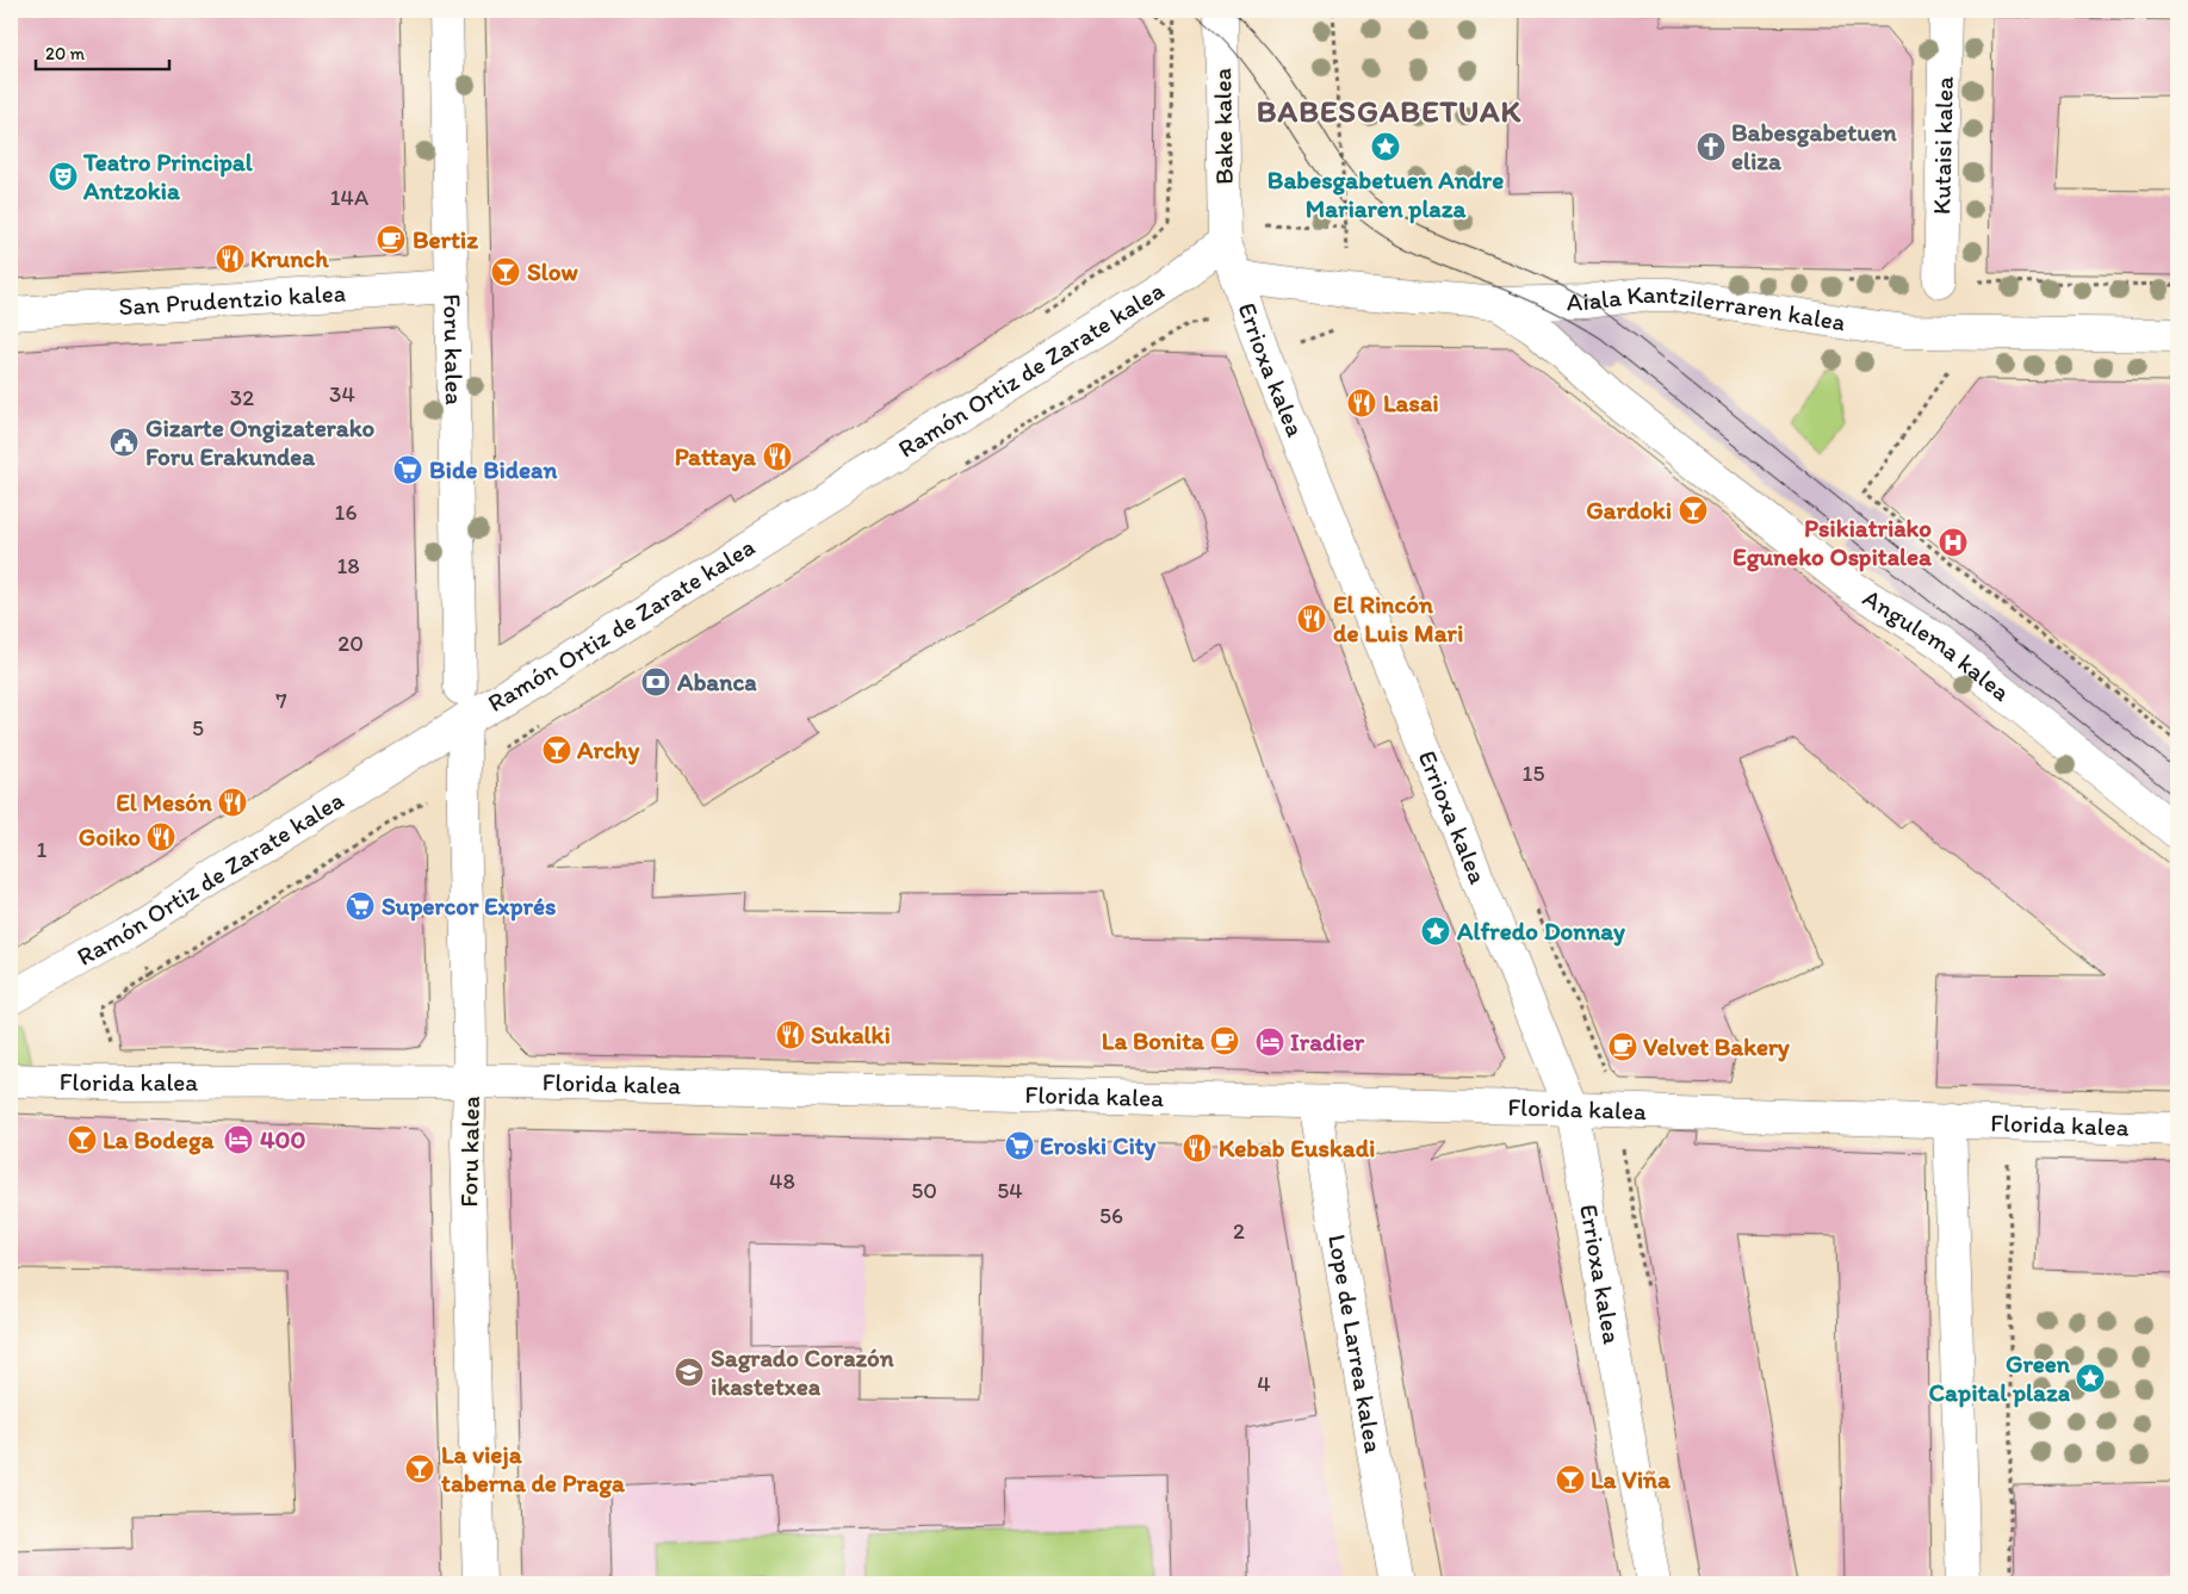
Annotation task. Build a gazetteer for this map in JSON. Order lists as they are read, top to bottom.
{
  "streets": {
    "street": [
      "Bake kalea",
      "Kutaisi kalea",
      "San Prudentzio kalea",
      "Aiala Kantzilerraren kalea",
      "Foru kalea",
      "Ramón Ortiz de Zarate kalea",
      "Errioxa kalea",
      "Angulema kalea",
      "Florida kalea",
      "Lope de Larrea kalea"
    ]
  },
  "crossings": [
    ["Bake kalea", "Ramón Ortiz de Zarate kalea"],
    ["Bake kalea", "Errioxa kalea"],
    ["San Prudentzio kalea", "Foru kalea"],
    ["Aiala Kantzilerraren kalea", "Errioxa kalea"],
    ["Aiala Kantzilerraren kalea", "Angulema kalea"],
    ["Foru kalea", "Ramón Ortiz de Zarate kalea"],
    ["Foru kalea", "Florida kalea"],
    ["Ramón Ortiz de Zarate kalea", "Errioxa kalea"],
    ["Errioxa kalea", "Florida kalea"],
    ["Florida kalea", "Lope de Larrea kalea"]
  ],
  "districts": ["BABESGABETUAK"],
  "places": {
    "place": ["Babesgabetuen Andre Mariaren plaza", "Alfredo Donnay", "Green Capital plaza"],
    "church": ["Babesgabetuen eliza"],
    "theatre": ["Teatro Principal Antzokia"],
    "cafe": ["Bertiz", "La Bonita", "Velvet Bakery"],
    "restaurant": [
      "Krunch",
      "Lasai",
      "Pattaya",
      "El Rincón de Luis Mari",
      "El Mesón",
      "Goiko",
      "Sukalki",
      "Kebab Euskadi"
    ],
    "bar": [
      "Slow",
      "Gardoki",
      "Archy",
      "La Bodega",
      "La vieja taberna de Praga",
      "La Viña"
    ],
    "public building": ["Gizarte Ongizaterako Foru Erakundea"],
    "supermarket": ["Bide Bidean", "Supercor Exprés", "Eroski City"],
    "hospital": ["Psikiatriako Eguneko Ospitalea"],
    "bank": ["Abanca"],
    "hotel": ["Iradier", "400"],
    "school or university": ["Sagrado Corazón ikastetxea"]
  },
  "house_numbers": [
    "14A",
    "34",
    "32",
    "16",
    "18",
    "20",
    "7",
    "5",
    "15",
    "1",
    "48",
    "50",
    "54",
    "56",
    "2",
    "4"
  ],
  "scale_bar": "20 m"
}
